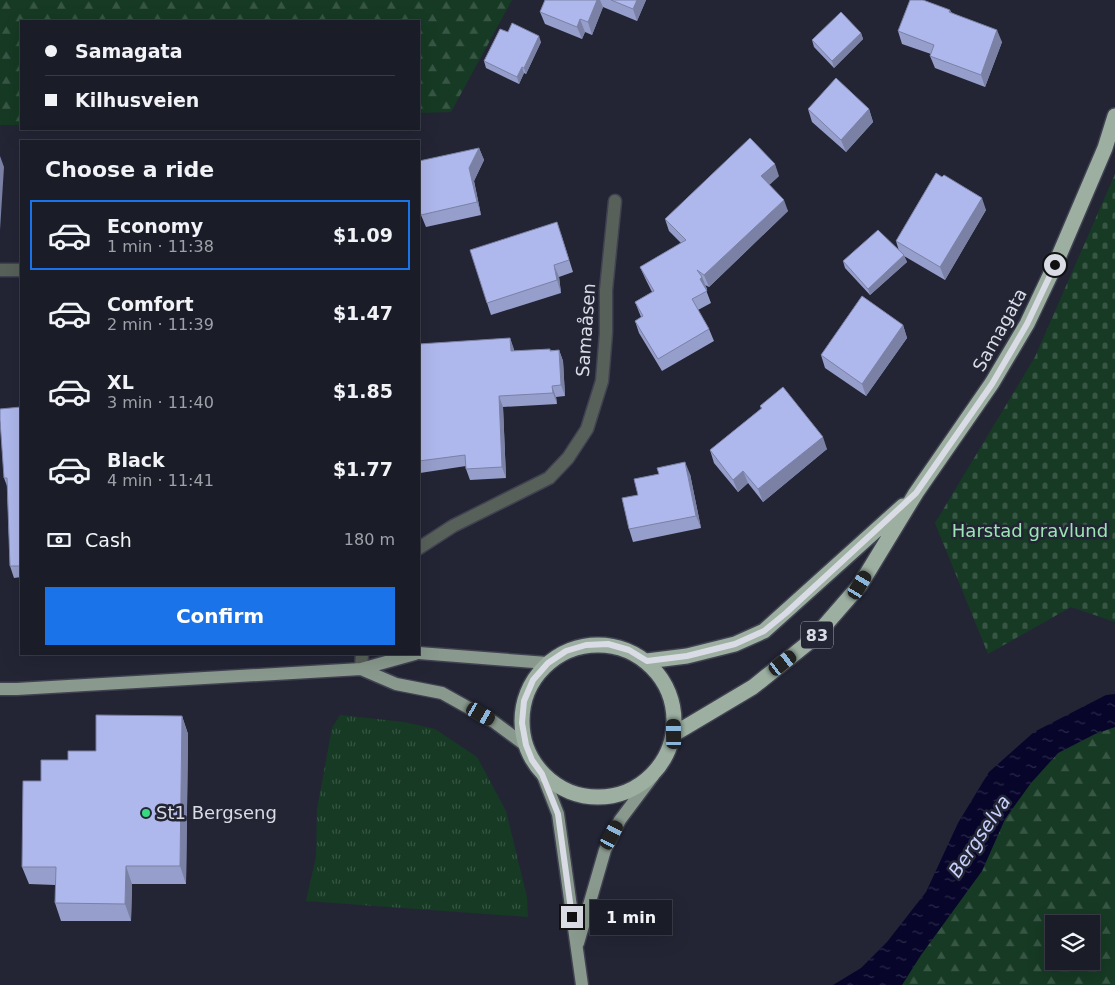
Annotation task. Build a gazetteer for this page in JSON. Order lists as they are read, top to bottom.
{
  "streets": {
    "highway": ["Samagata", "83"],
    "street": ["Samaåsen"]
  },
  "water": ["Bergselva"],
  "parks": ["Harstad gravlund"],
  "places": ["St1 Bergseng"],
  "page": {
    "banner": ["Samagata", "Kilhusveien"],
    "heading": "Choose a ride",
    "list": [
      {
        "name": "Economy",
        "note": "1 min · 11:38",
        "value": "$1.09"
      },
      {
        "name": "Comfort",
        "note": "2 min · 11:39",
        "value": "$1.47"
      },
      {
        "name": "XL",
        "note": "3 min · 11:40",
        "value": "$1.85"
      },
      {
        "name": "Black",
        "note": "4 min · 11:41",
        "value": "$1.77"
      }
    ],
    "pay": ["Cash", "180 m"],
    "buttons": "Confirm",
    "bubble": "1 min"
  }
}
